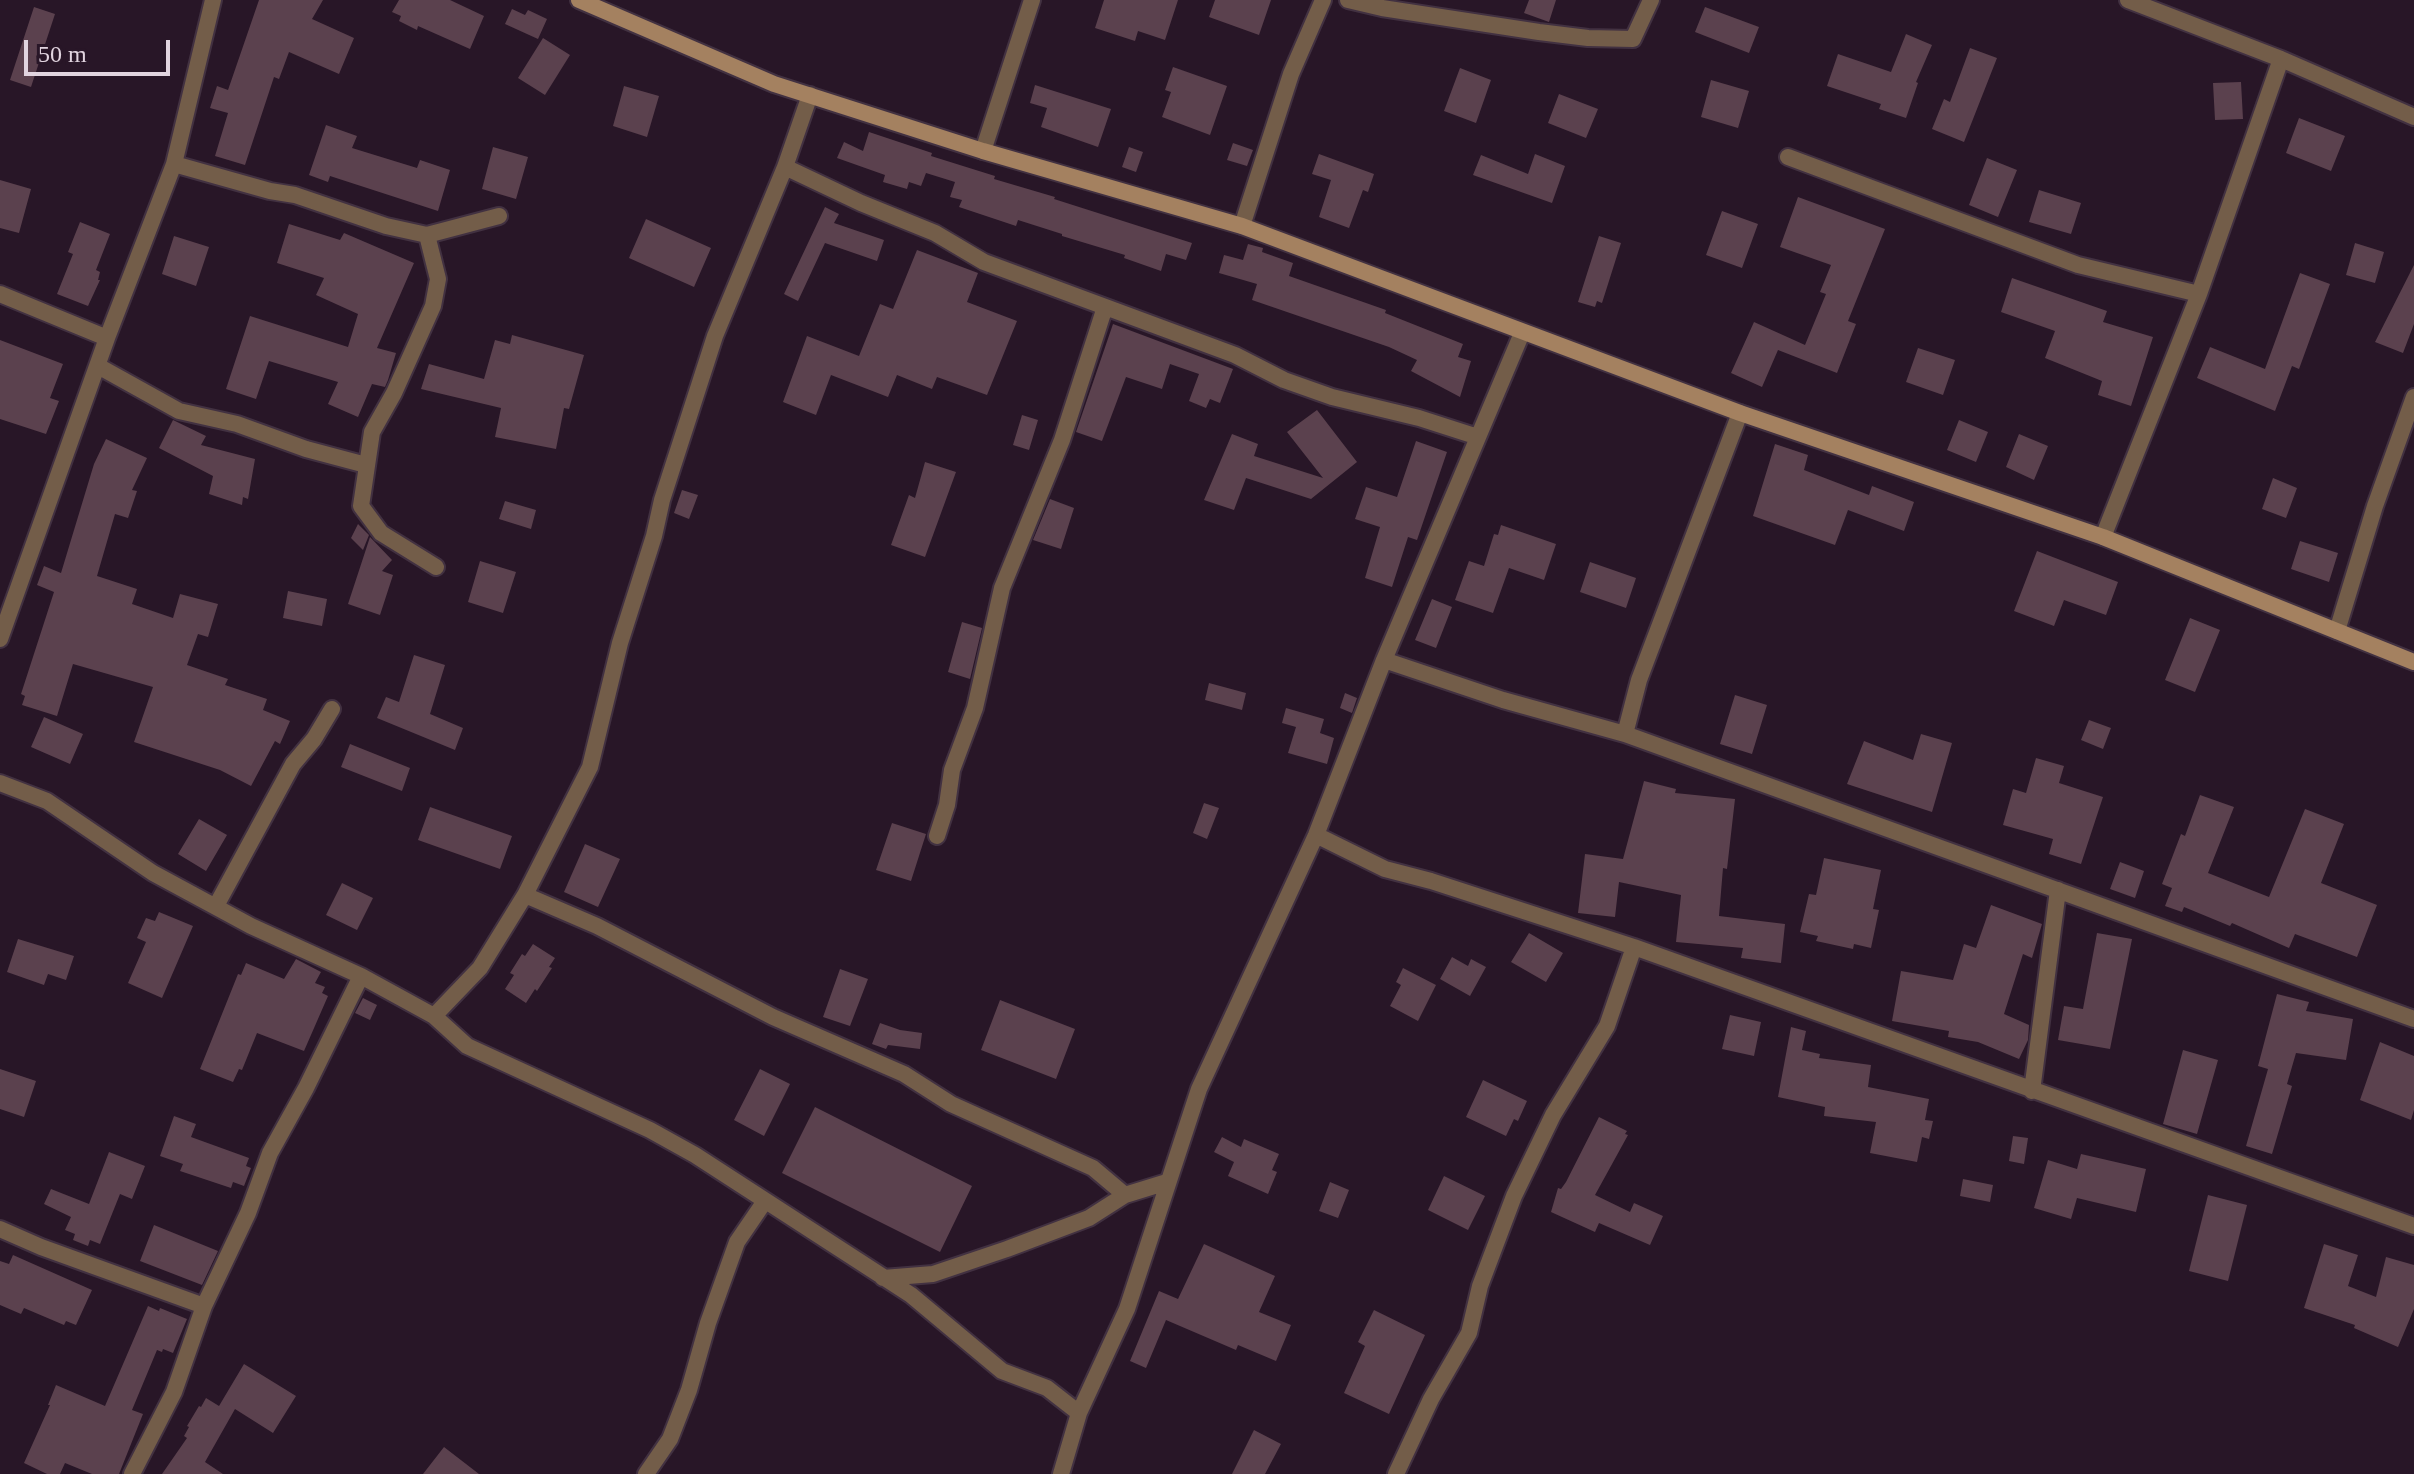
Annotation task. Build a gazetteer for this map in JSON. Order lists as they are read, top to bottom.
{
  "scale_bar": "50 m"
}
